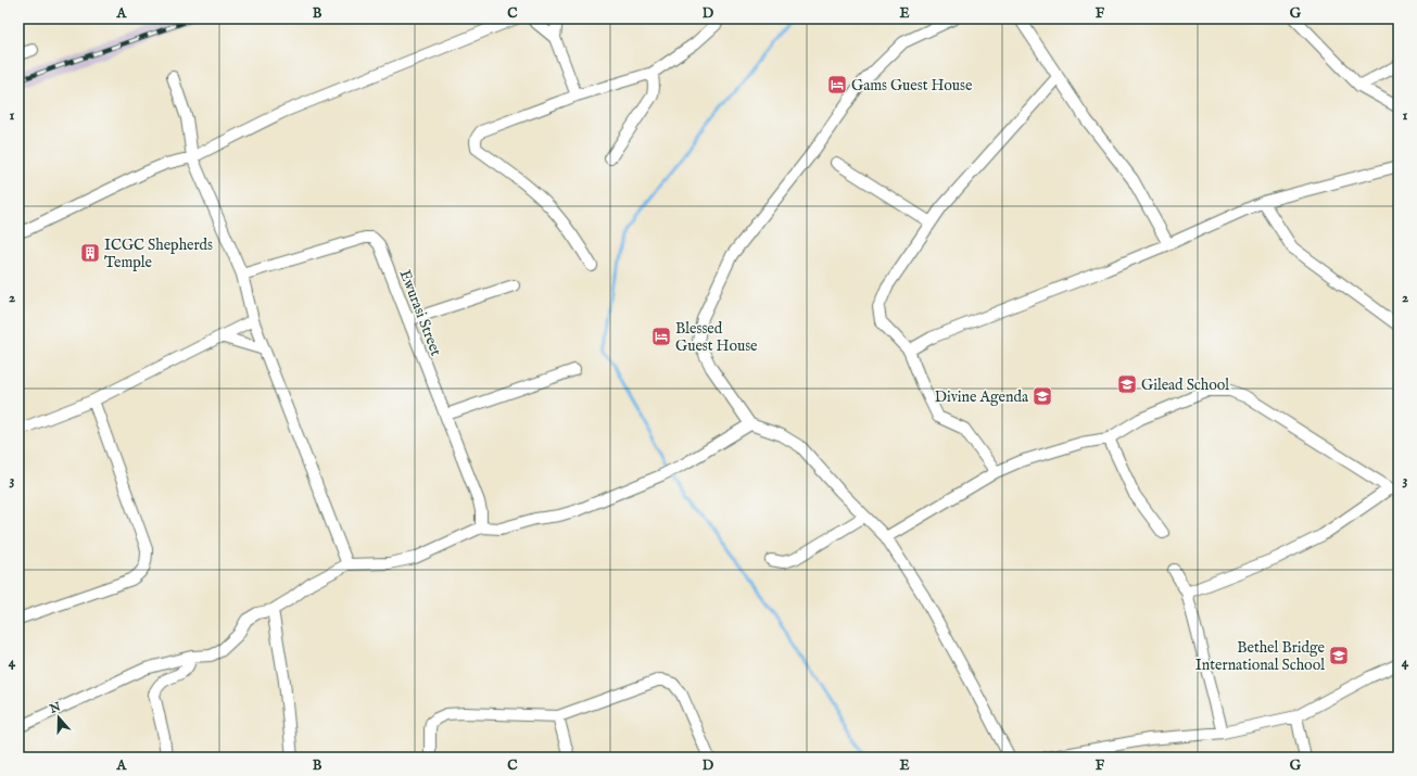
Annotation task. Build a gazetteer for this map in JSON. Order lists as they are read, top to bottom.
{
  "streets": {
    "street": ["Ewurasi Street"]
  },
  "places": {
    "hotel": ["Gams Guest House", "Blessed Guest House"],
    "building": ["ICGC Shepherds Temple"],
    "school or university": ["Gilead School", "Divine Agenda", "Bethel Bridge International School"]
  },
  "north": "top",
  "grid": {
    "columns": [
      "A",
      "B",
      "C",
      "D",
      "E",
      "F",
      "G"
    ],
    "rows": [
      "1",
      "2",
      "3",
      "4"
    ]
  }
}
